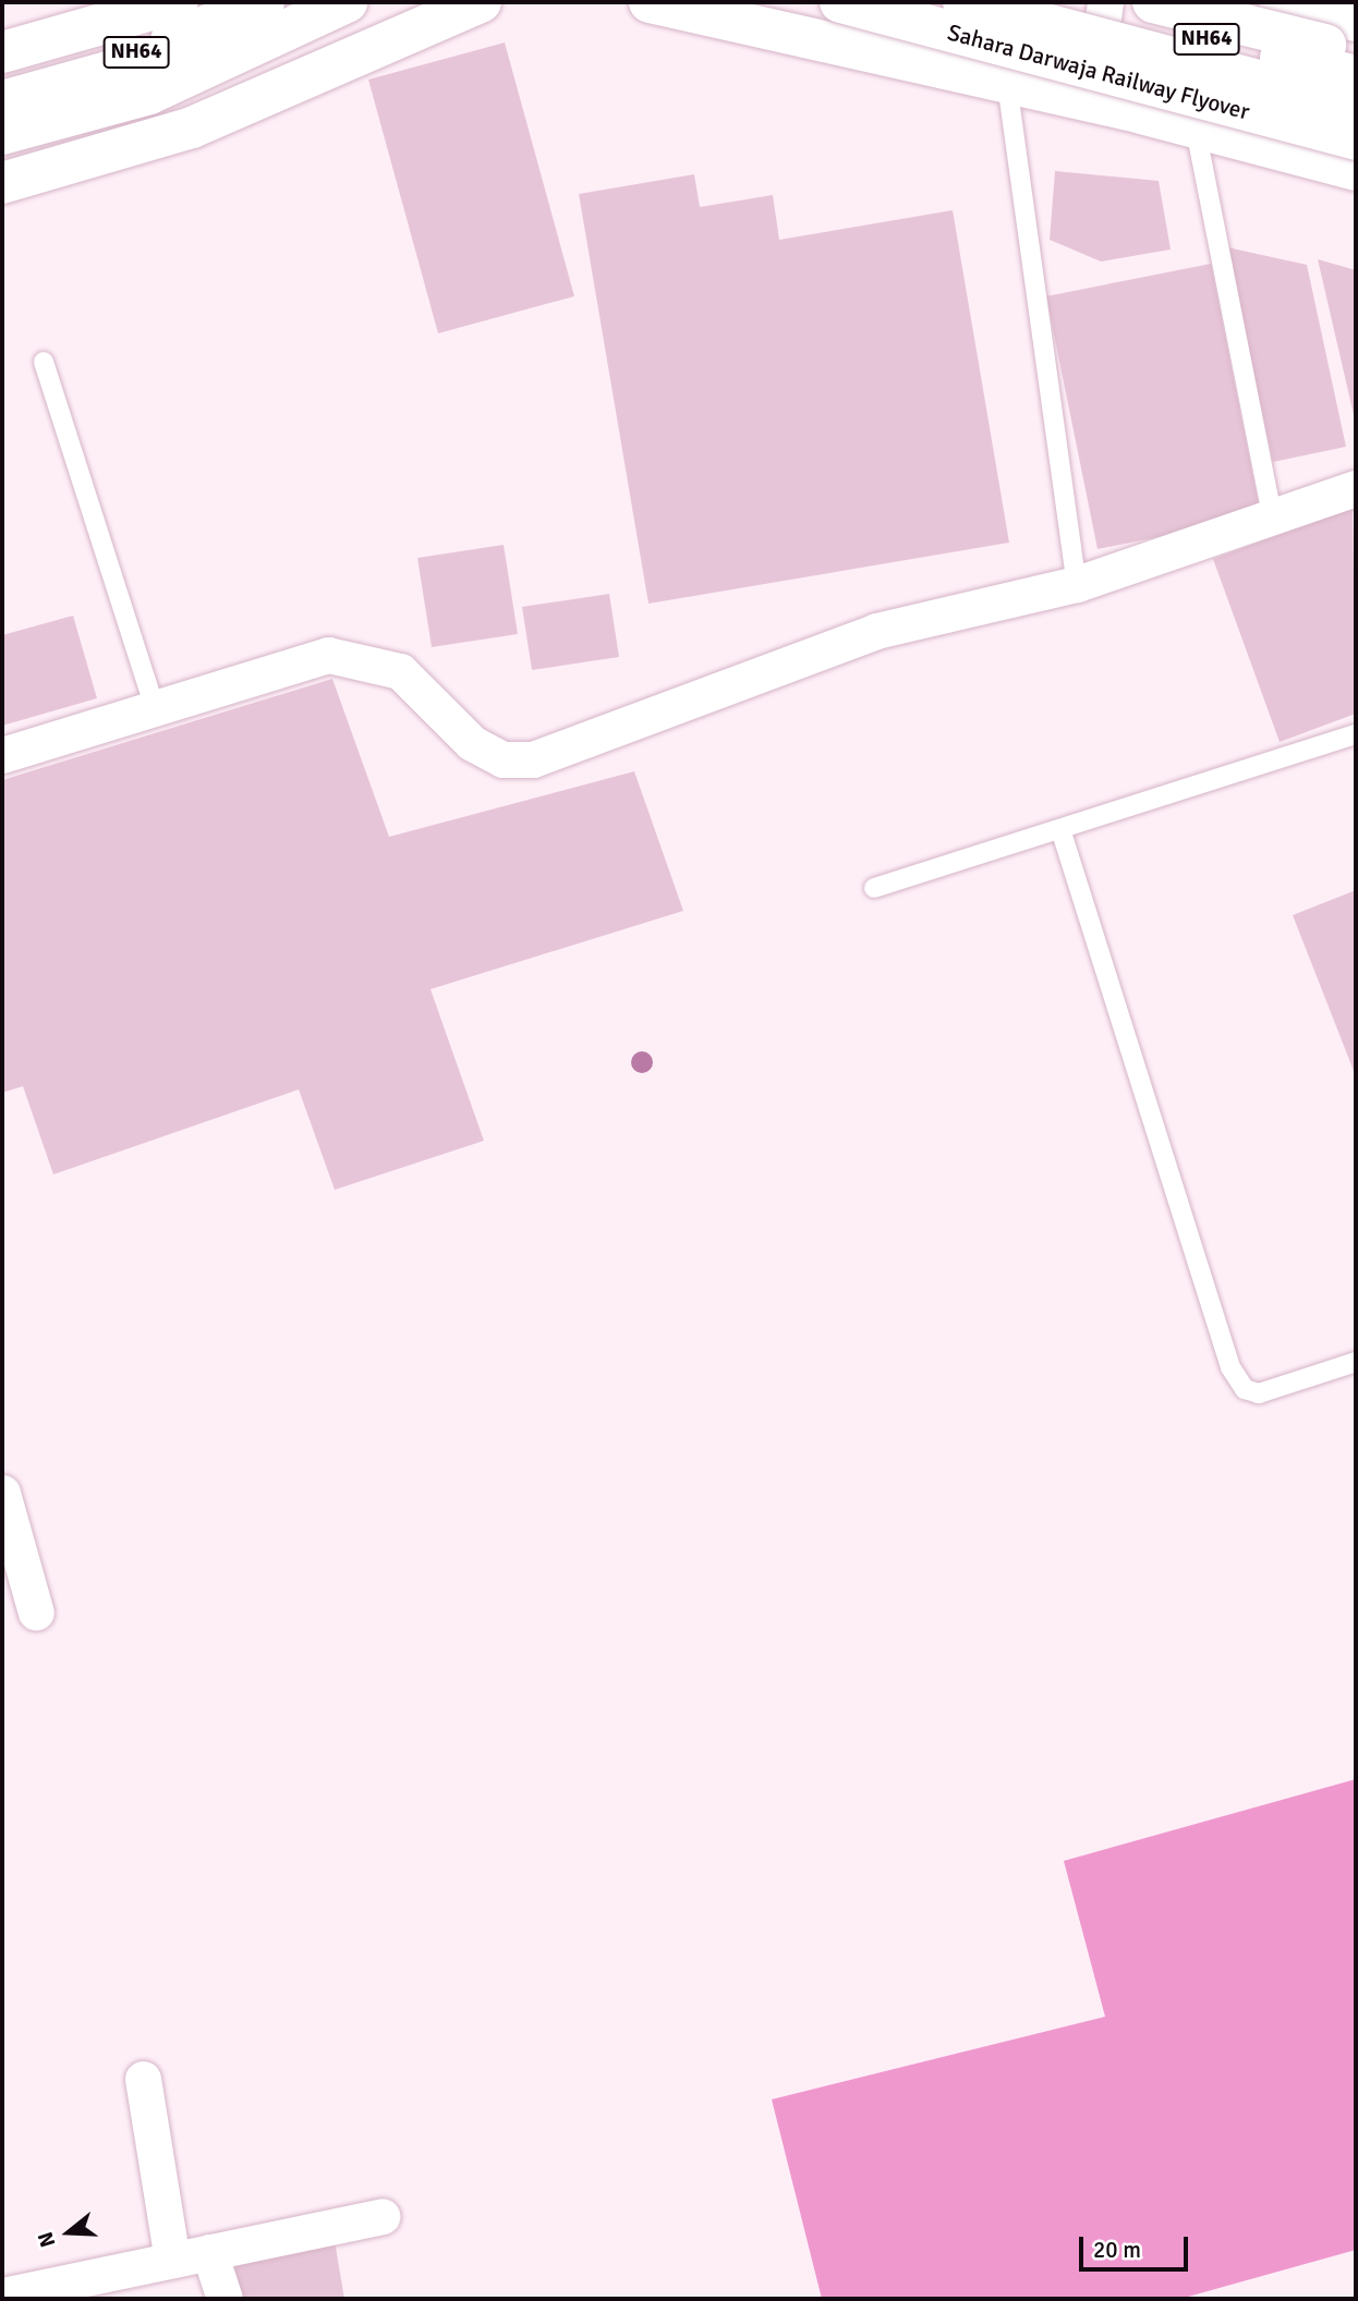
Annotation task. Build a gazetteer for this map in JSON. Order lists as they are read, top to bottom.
{
  "streets": {
    "main road": ["NH64", "Sahara Darwaja Railway Flyover"]
  },
  "scale_bar": "20 m",
  "north": "left"
}
